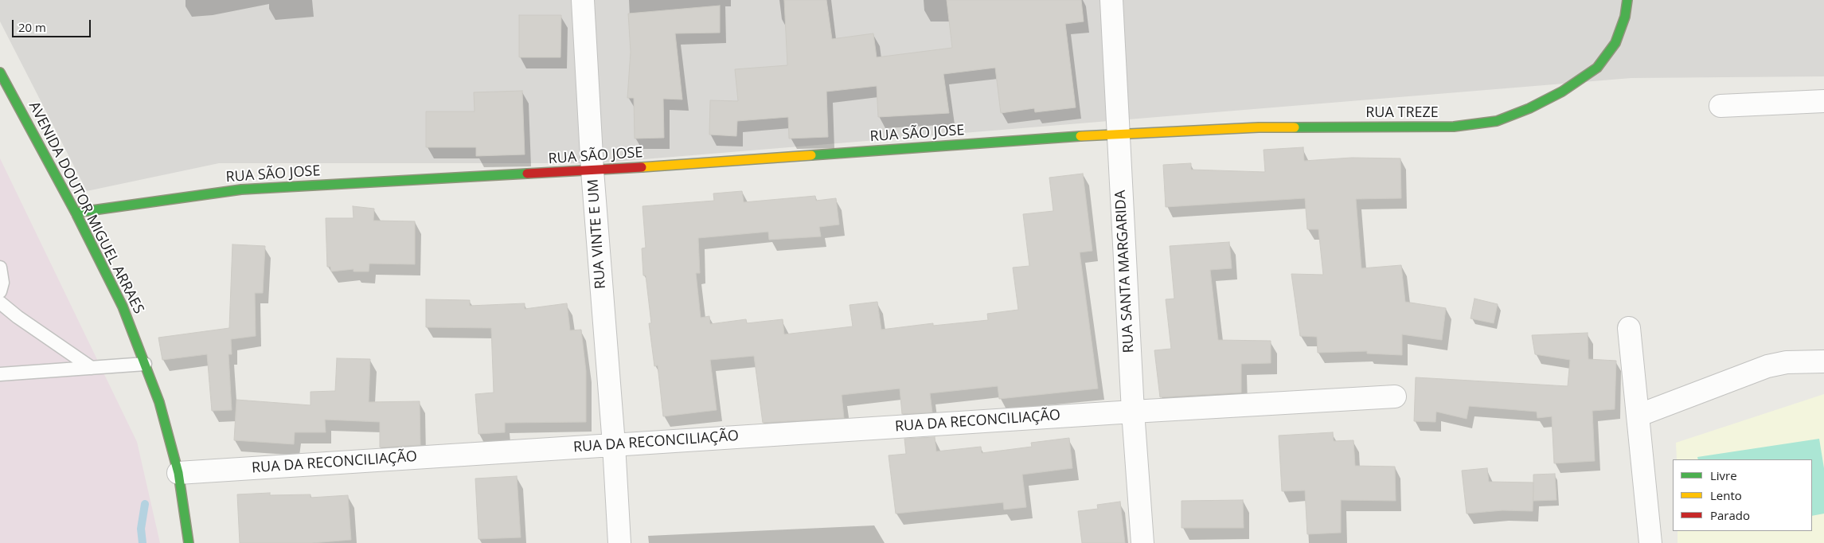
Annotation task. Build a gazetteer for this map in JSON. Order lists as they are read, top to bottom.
{
  "streets": {
    "street": [
      "RUA TREZE",
      "RUA SÃO JOSE",
      "AVENIDA DOUTOR MIGUEL ARRAES",
      "RUA VINTE E UM",
      "RUA SANTA MARGARIDA",
      "RUA DA RECONCILIAÇÃO"
    ]
  },
  "crossings": [
    ["RUA TREZE", "RUA SÃO JOSE"],
    ["RUA TREZE", "RUA SANTA MARGARIDA"],
    ["RUA SÃO JOSE", "AVENIDA DOUTOR MIGUEL ARRAES"],
    ["RUA SÃO JOSE", "RUA VINTE E UM"],
    ["RUA SÃO JOSE", "RUA SANTA MARGARIDA"],
    ["AVENIDA DOUTOR MIGUEL ARRAES", "RUA DA RECONCILIAÇÃO"],
    ["RUA VINTE E UM", "RUA DA RECONCILIAÇÃO"],
    ["RUA SANTA MARGARIDA", "RUA DA RECONCILIAÇÃO"]
  ],
  "legend": ["Livre", "Lento", "Parado"],
  "scale_bar": "20 m"
}
